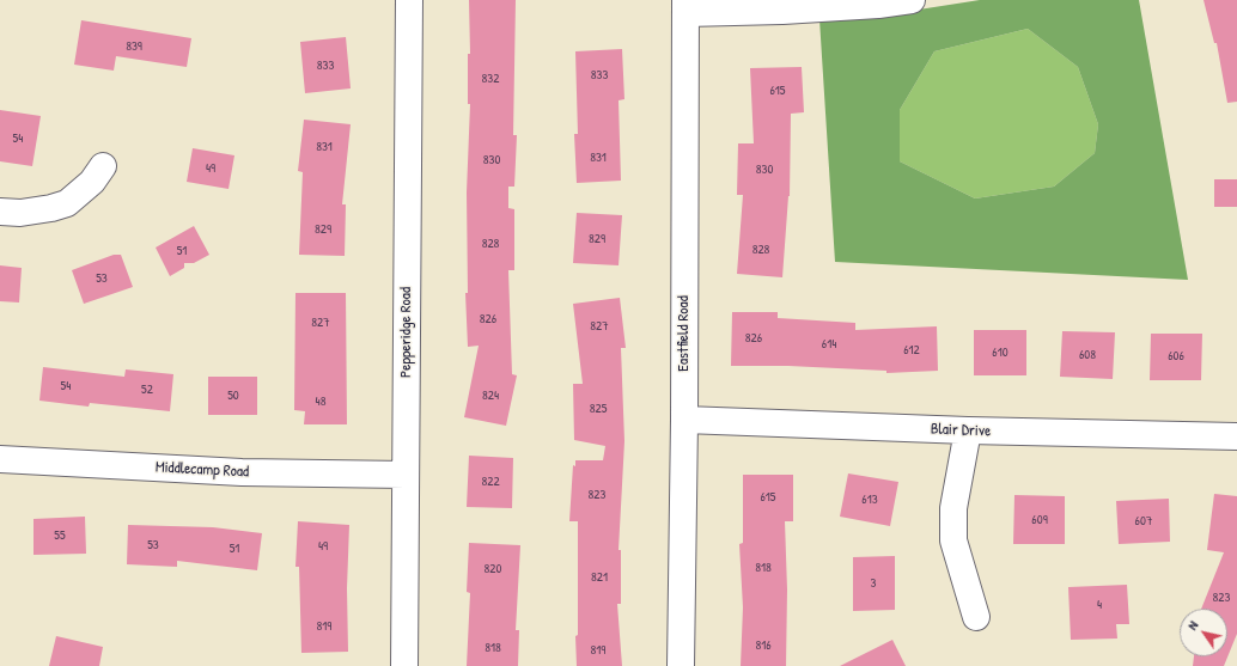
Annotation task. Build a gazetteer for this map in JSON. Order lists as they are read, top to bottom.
{
  "streets": {
    "street": [
      "Pepperidge Road",
      "Eastfield Road",
      "Blair Drive",
      "Middlecamp Road"
    ]
  },
  "crossings": [
    ["Pepperidge Road", "Middlecamp Road"],
    ["Eastfield Road", "Blair Drive"]
  ],
  "house_numbers": [
    "839",
    "833",
    "833",
    "832",
    "615",
    "54",
    "831",
    "831",
    "830",
    "49",
    "830",
    "829",
    "829",
    "828",
    "828",
    "51",
    "53",
    "826",
    "827",
    "827",
    "826",
    "614",
    "612",
    "610",
    "608",
    "606",
    "54",
    "52",
    "50",
    "824",
    "48",
    "825",
    "822",
    "823",
    "615",
    "613",
    "609",
    "607",
    "55",
    "53",
    "49",
    "51",
    "818",
    "820",
    "821",
    "3",
    "823",
    "4",
    "819",
    "816",
    "818",
    "819"
  ],
  "north": "top left"
}
